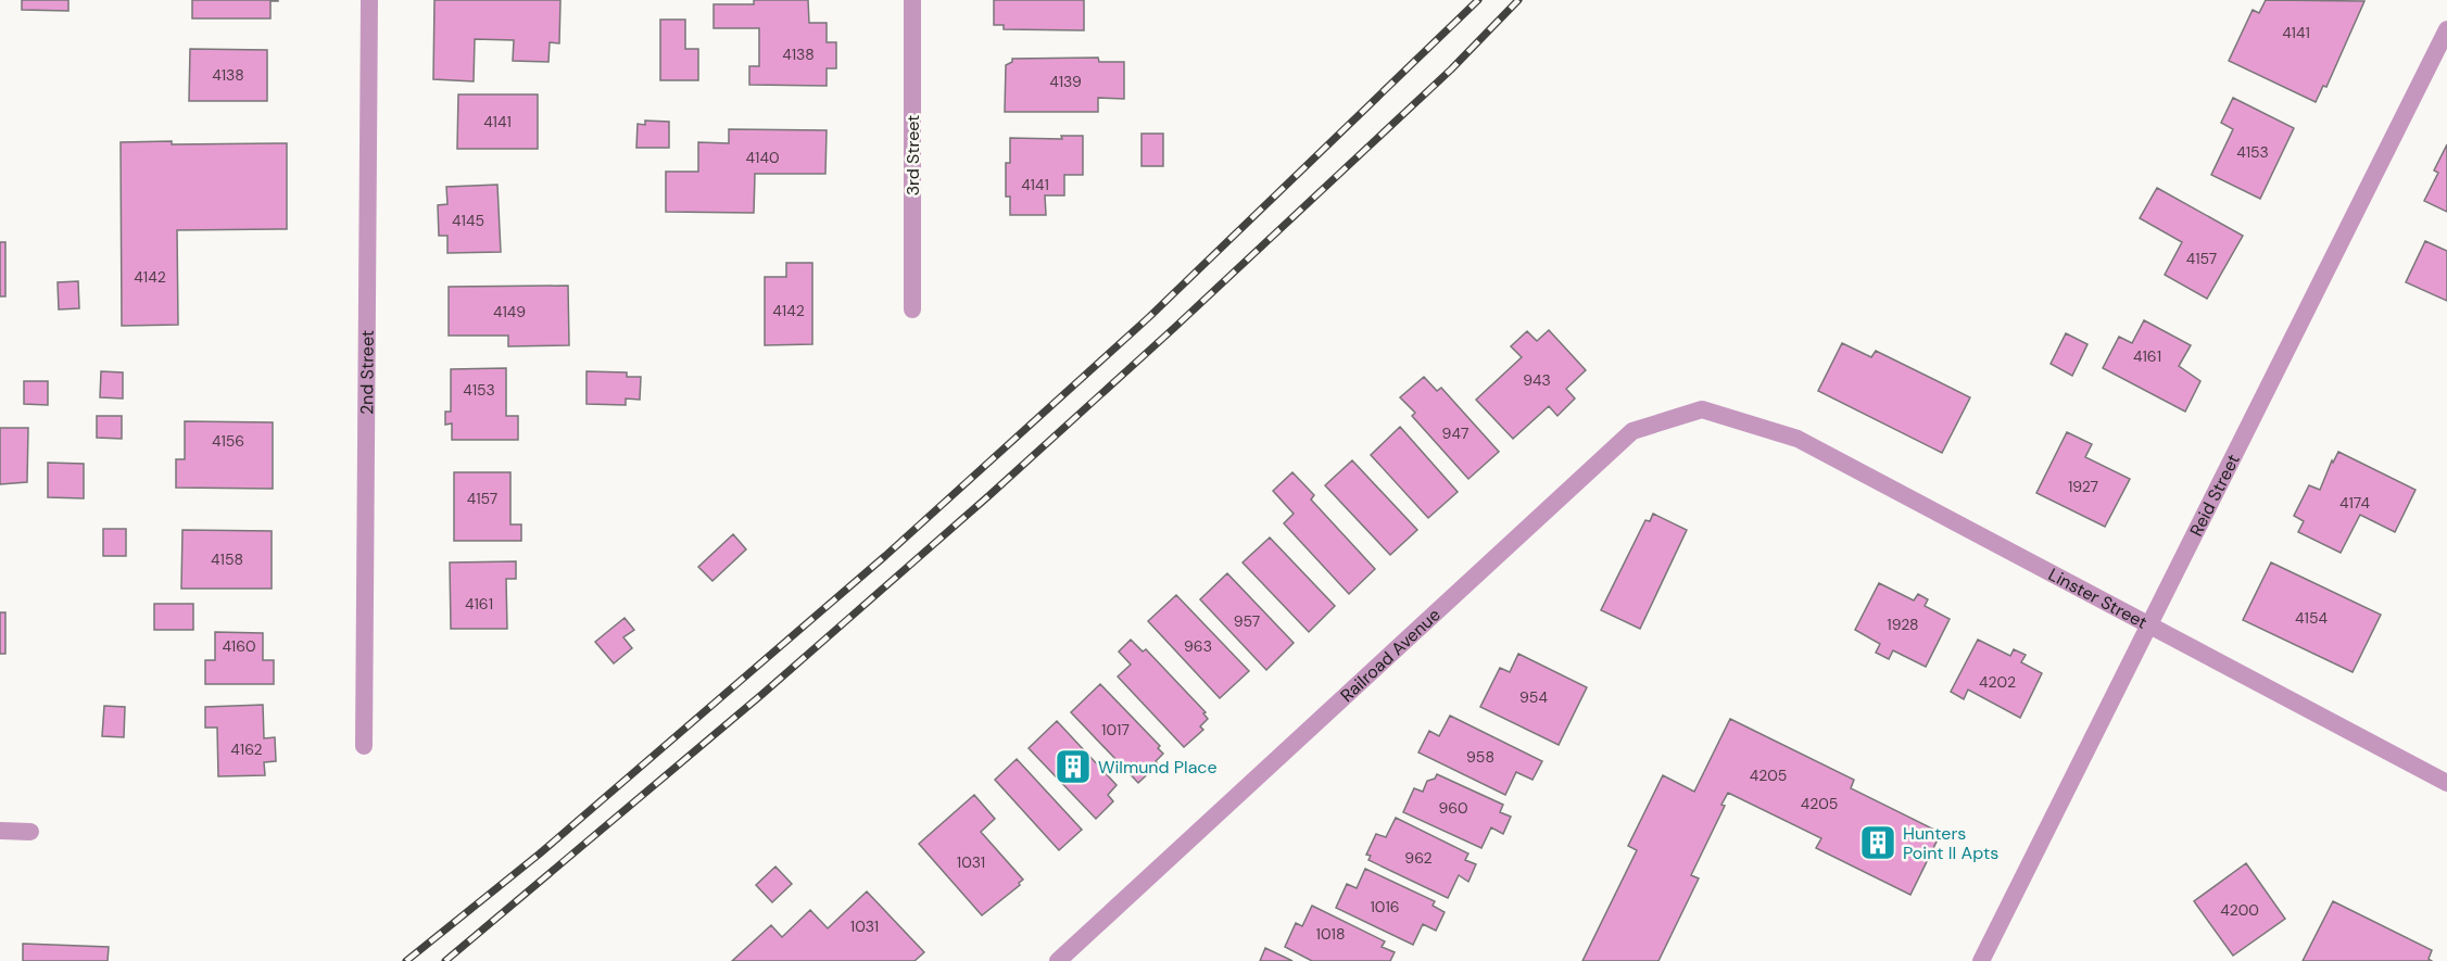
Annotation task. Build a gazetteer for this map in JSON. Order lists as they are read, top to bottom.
{
  "streets": {
    "street": [
      "3rd Street",
      "2nd Street",
      "Reid Street",
      "Linster Street",
      "Railroad Avenue"
    ]
  },
  "crossings": [
    ["Reid Street", "Linster Street"],
    ["Linster Street", "Railroad Avenue"]
  ],
  "places": {
    "building": ["Wilmund Place", "Hunters Point II Apts"]
  },
  "house_numbers": [
    "4141",
    "4138",
    "4138",
    "4139",
    "4141",
    "4153",
    "4140",
    "4141",
    "4145",
    "4157",
    "4142",
    "4142",
    "4149",
    "4161",
    "943",
    "4153",
    "947",
    "4156",
    "1927",
    "4157",
    "4174",
    "4158",
    "4161",
    "4154",
    "957",
    "1928",
    "4160",
    "963",
    "4202",
    "954",
    "1017",
    "4162",
    "958",
    "4205",
    "4205",
    "960",
    "962",
    "1031",
    "1016",
    "4200",
    "1031",
    "1018"
  ]
}
